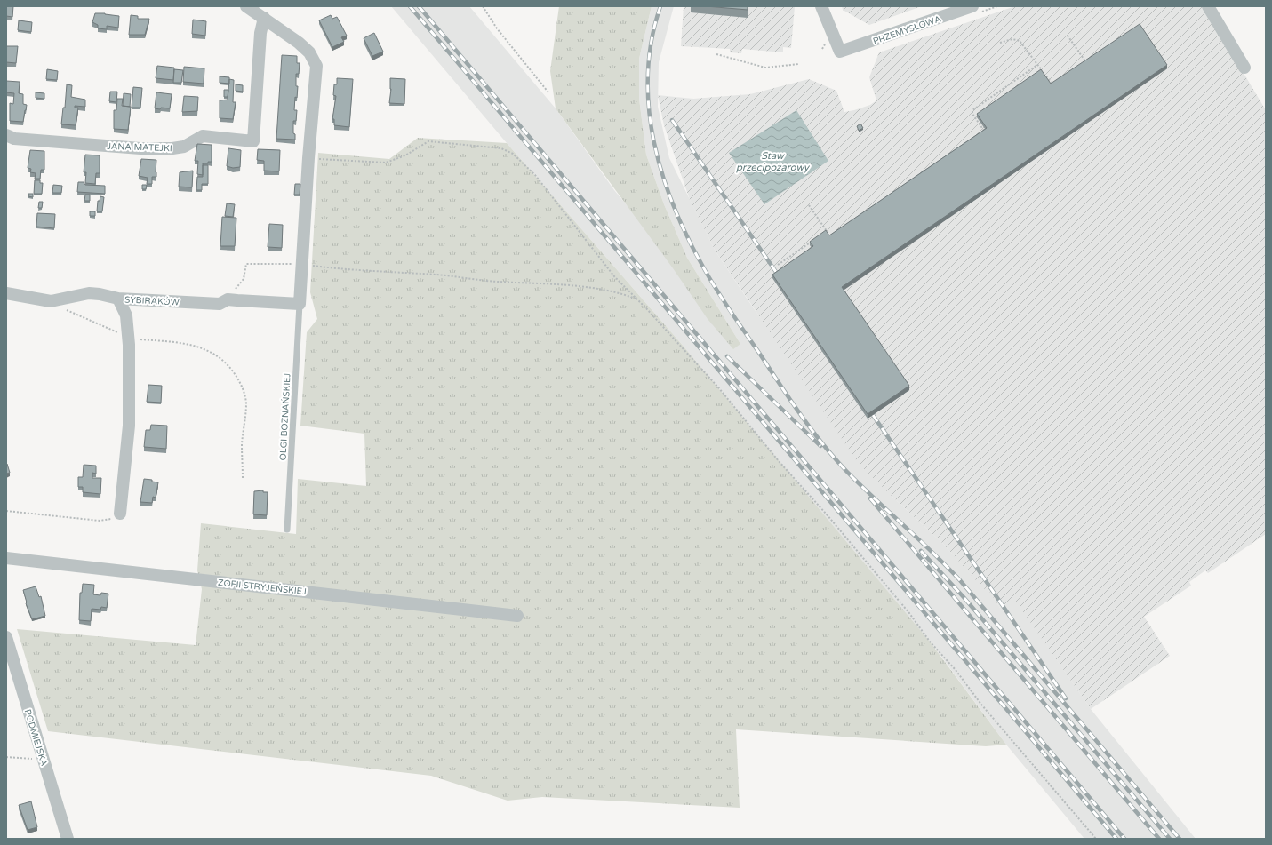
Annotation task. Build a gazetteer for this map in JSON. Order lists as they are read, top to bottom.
{
  "streets": {
    "street": [
      "PRZEMYSŁOWA",
      "JANA MATEJKI",
      "SYBIRAKÓW",
      "ZOFII STRYJEŃSKIEJ",
      "PODMIEJSKA"
    ],
    "lane": ["OLGI BOZNAŃSKIEJ"]
  },
  "crossings": [
    ["SYBIRAKÓW", "OLGI BOZNAŃSKIEJ"]
  ],
  "water": ["Staw przecipożarowy"]
}
